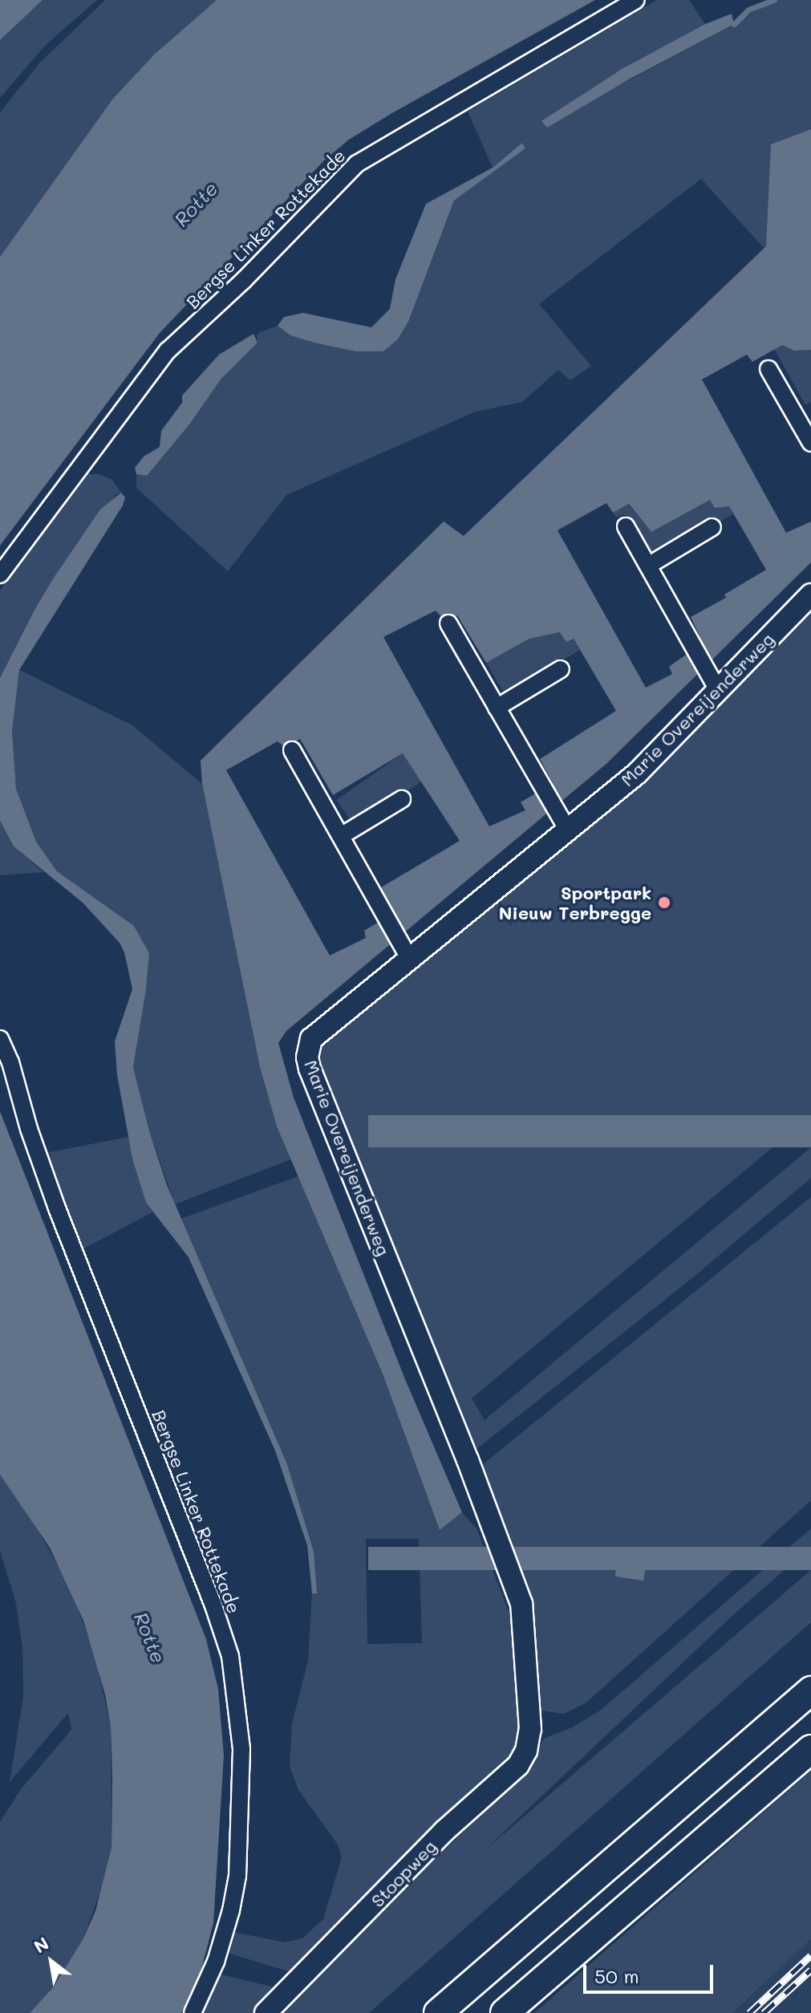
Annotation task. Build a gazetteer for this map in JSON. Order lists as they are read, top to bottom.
{
  "streets": {
    "street": ["Bergse Linker Rottekade", "Marie Overeijenderweg", "Stoopweg"]
  },
  "crossings": [
    ["Marie Overeijenderweg", "Stoopweg"]
  ],
  "water": ["Rotte"],
  "places": ["Sportpark Nieuw Terbregge"],
  "scale_bar": "50 m",
  "north": "top left"
}
